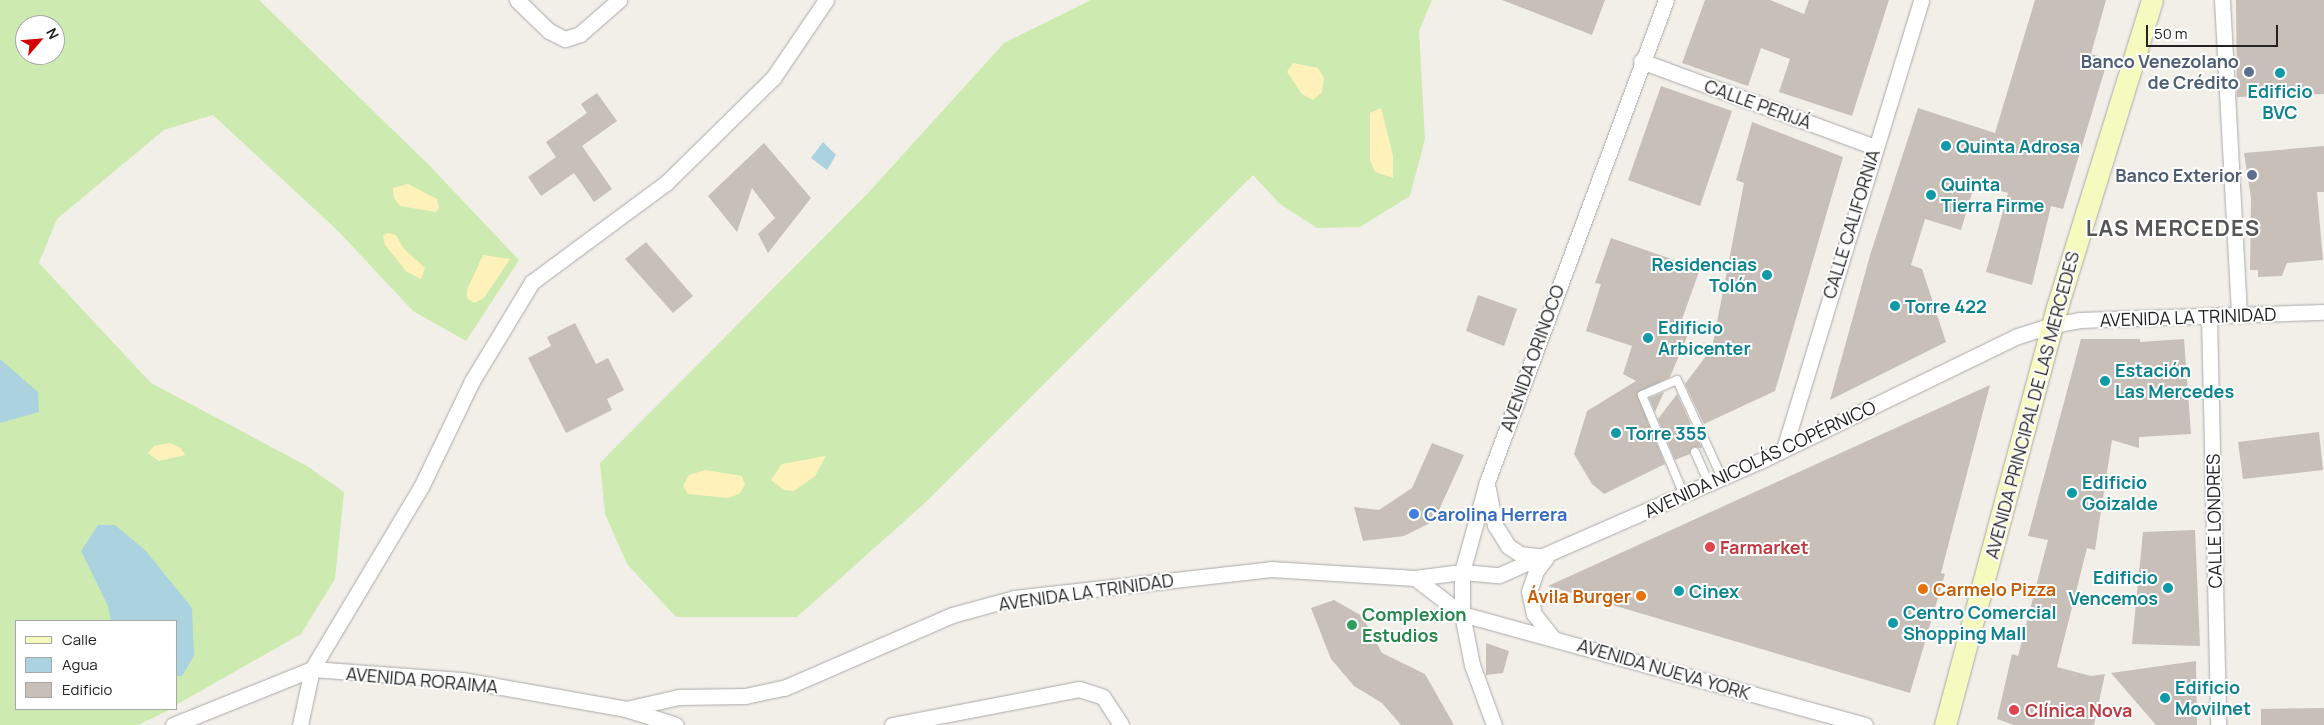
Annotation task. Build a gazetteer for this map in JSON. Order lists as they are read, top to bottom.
{
  "streets": {
    "street": [
      "CALLE PERIJÁ",
      "CALLE CALIFORNIA",
      "AVENIDA LA TRINIDAD",
      "AVENIDA ORINOCO",
      "AVENIDA PRINCIPAL DE LAS MERCEDES",
      "AVENIDA NICOLÁS COPÉRNICO",
      "CALLE LONDRES",
      "AVENIDA NUEVA YORK",
      "AVENIDA RORAIMA"
    ]
  },
  "crossings": [
    ["CALLE PERIJÁ", "CALLE CALIFORNIA"],
    ["CALLE PERIJÁ", "AVENIDA ORINOCO"],
    ["CALLE CALIFORNIA", "AVENIDA NICOLÁS COPÉRNICO"],
    ["AVENIDA LA TRINIDAD", "AVENIDA ORINOCO"],
    ["AVENIDA LA TRINIDAD", "AVENIDA PRINCIPAL DE LAS MERCEDES"],
    ["AVENIDA LA TRINIDAD", "AVENIDA NICOLÁS COPÉRNICO"],
    ["AVENIDA LA TRINIDAD", "CALLE LONDRES"],
    ["AVENIDA LA TRINIDAD", "AVENIDA RORAIMA"],
    ["AVENIDA ORINOCO", "AVENIDA NICOLÁS COPÉRNICO"],
    ["AVENIDA ORINOCO", "AVENIDA NUEVA YORK"],
    ["AVENIDA PRINCIPAL DE LAS MERCEDES", "AVENIDA NICOLÁS COPÉRNICO"]
  ],
  "districts": ["LAS MERCEDES"],
  "places": [
    "Banco Venezolano de Crédito",
    "Edificio BVC",
    "Quinta Adrosa",
    "Banco Exterior",
    "Quinta Tierra Firme",
    "Residencias Tolón",
    "Torre 422",
    "Edificio Arbicenter",
    "Estación Las Mercedes",
    "Torre 355",
    "Edificio Goizalde",
    "Carolina Herrera",
    "Farmarket",
    "Edificio Vencemos",
    "Carmelo Pizza",
    "Cinex",
    "Ávila Burger",
    "Centro Comercial Shopping Mall",
    "Complexion Estudios",
    "Edificio Movilnet",
    "Clínica Nova"
  ],
  "legend": ["Calle", "Agua", "Edificio"],
  "scale_bar": "50 m",
  "north": "top right"
}
